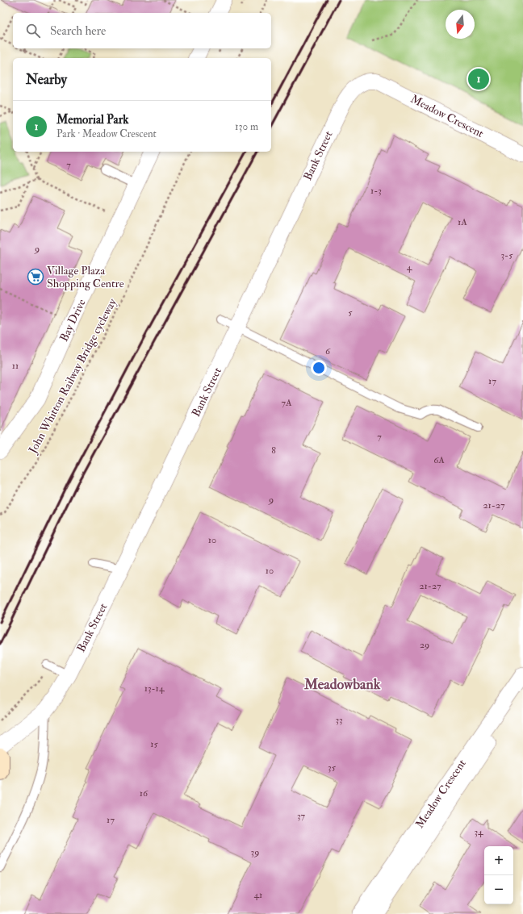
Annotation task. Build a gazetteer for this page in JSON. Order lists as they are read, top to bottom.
{
  "streets": {
    "street": ["Meadow Crescent", "Bank Street", "Bay Drive"],
    "path": ["John Whitton Railway Bridge cycleway"]
  },
  "crossings": [
    ["Meadow Crescent", "Bank Street"]
  ],
  "districts": ["Meadowbank"],
  "places": {
    "supermarket": ["Village Plaza Shopping Centre"]
  },
  "house_numbers": [
    "7",
    "1-3",
    "1A",
    "9",
    "3-5",
    "4",
    "5",
    "6",
    "11",
    "17",
    "7A",
    "7",
    "8",
    "6A",
    "9",
    "21-27",
    "10",
    "10",
    "21-27",
    "29",
    "13-14",
    "33",
    "15",
    "35",
    "16",
    "37",
    "17",
    "34",
    "39",
    "41"
  ],
  "north": "bottom",
  "page": {
    "search": "Search here",
    "heading": "Nearby",
    "pins": "1",
    "list": [
      {
        "mark": "1",
        "name": "Memorial Park",
        "note": "Park · Meadow Crescent",
        "value": "130 m"
      }
    ],
    "map_buttons": ["+", "−"]
  }
}
